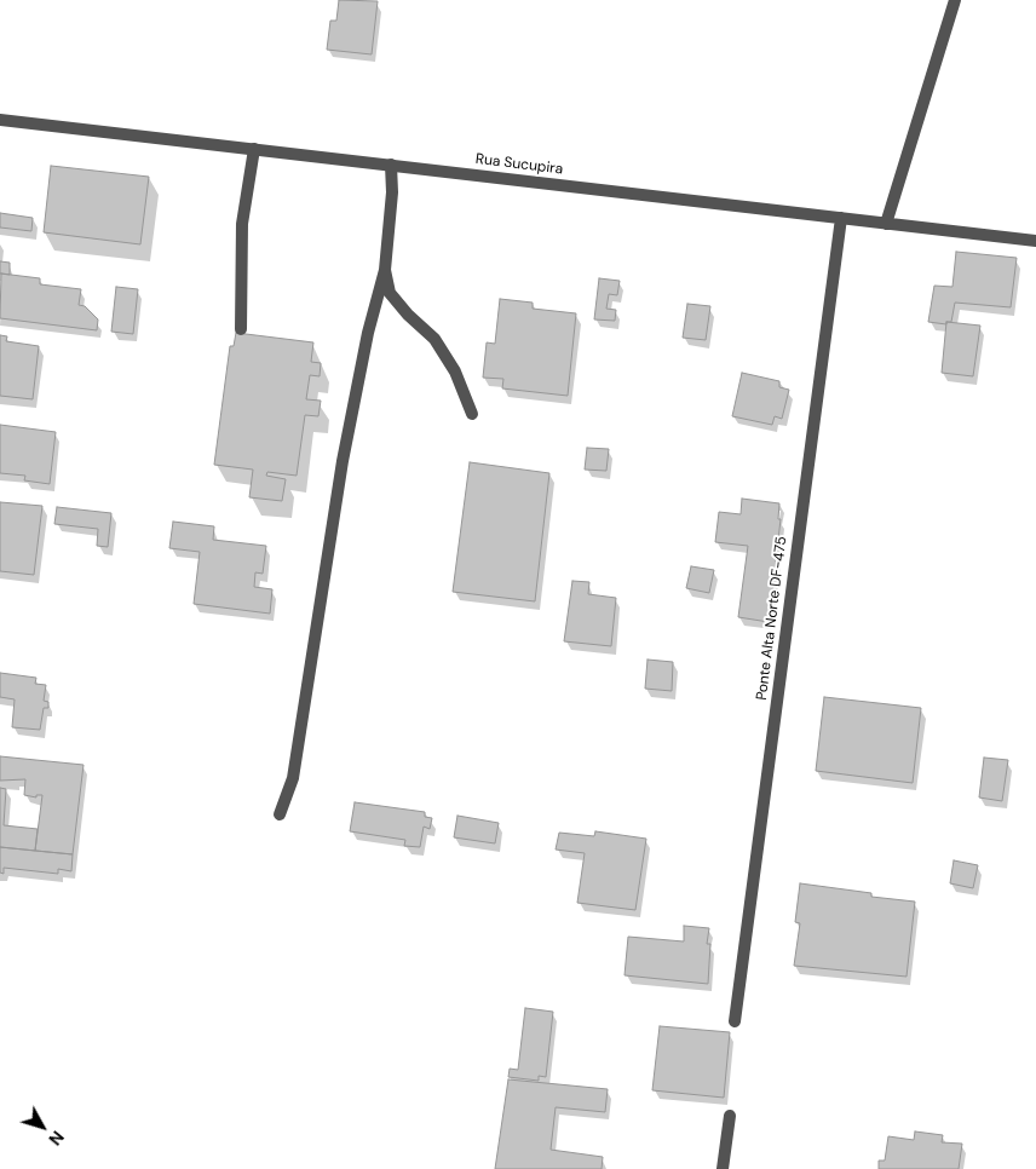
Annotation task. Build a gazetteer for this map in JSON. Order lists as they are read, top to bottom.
{
  "streets": {
    "street": ["Rua Sucupira", "Ponte Alta Norte DF-475"]
  },
  "crossings": [
    ["Rua Sucupira", "Ponte Alta Norte DF-475"]
  ],
  "north": "bottom right"
}
